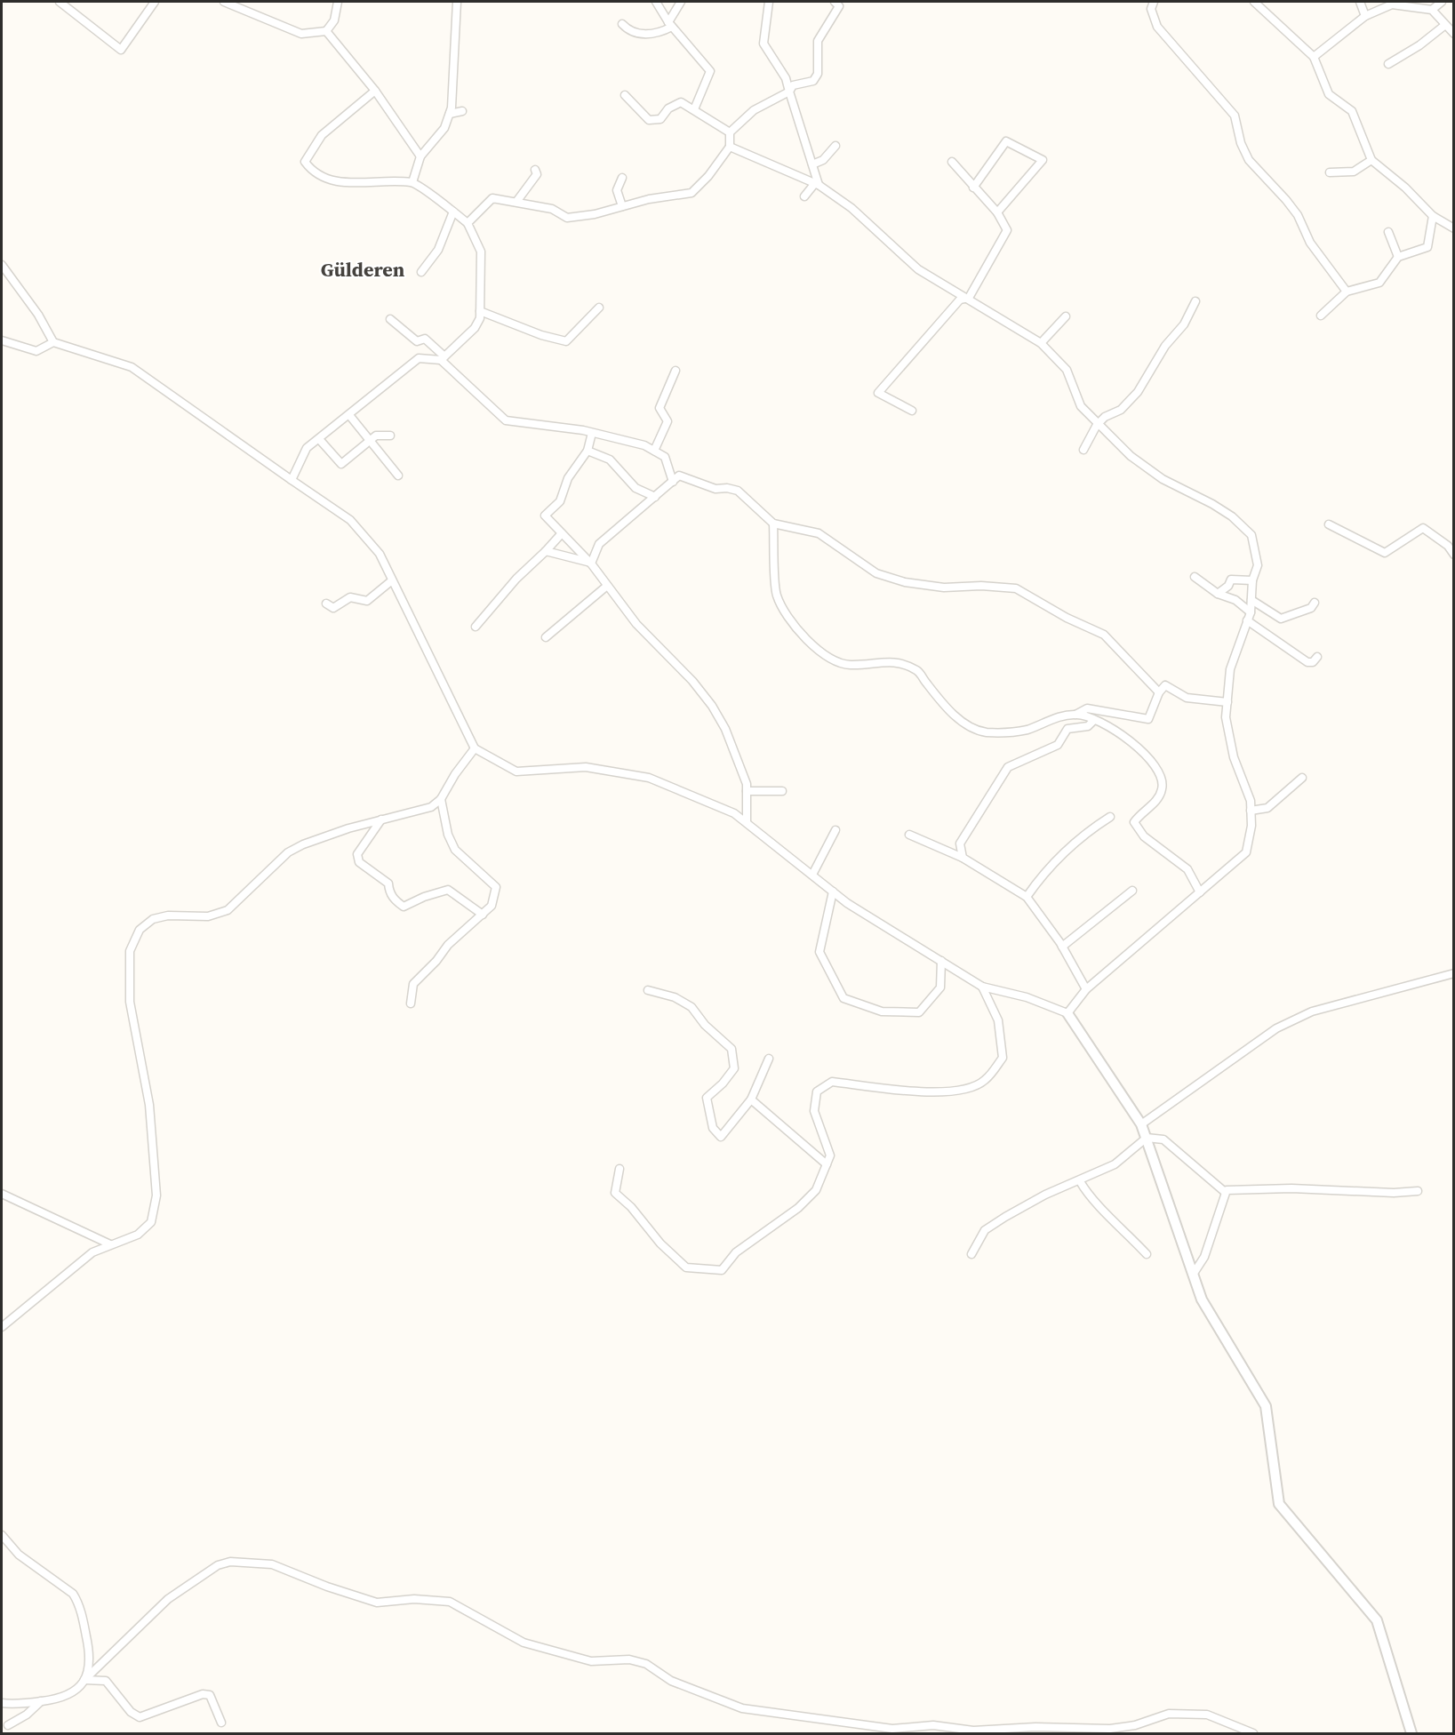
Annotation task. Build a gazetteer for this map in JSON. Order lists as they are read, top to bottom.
{
  "districts": ["Gülderen"]
}
